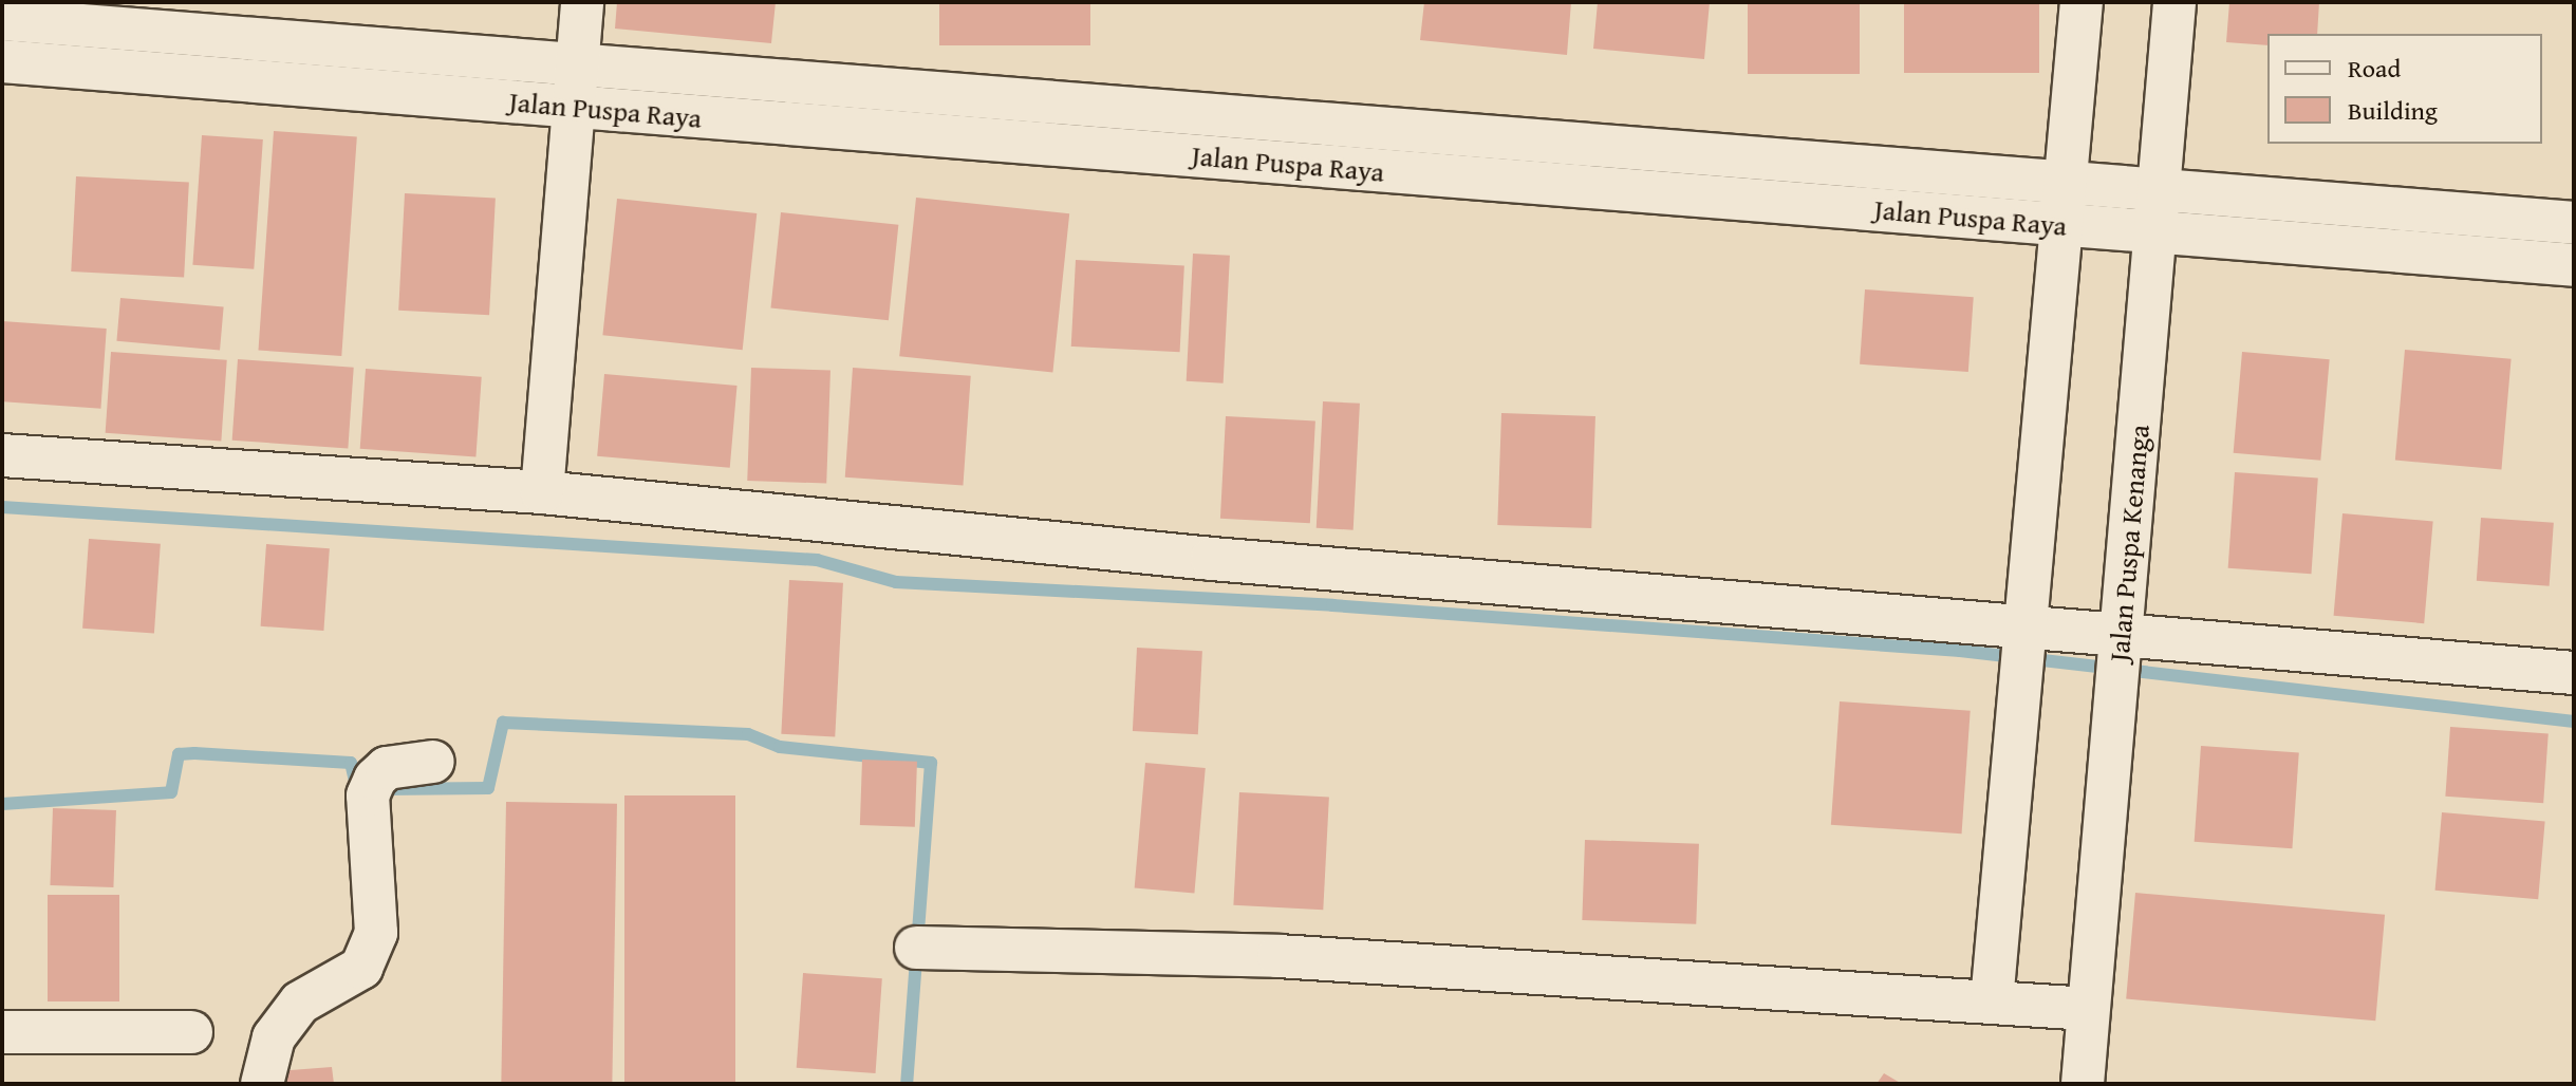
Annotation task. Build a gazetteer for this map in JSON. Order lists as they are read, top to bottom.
{
  "streets": {
    "street": ["Jalan Puspa Raya", "Jalan Puspa Kenanga"]
  },
  "crossings": [
    ["Jalan Puspa Raya", "Jalan Puspa Kenanga"]
  ],
  "legend": ["Road", "Building"]
}
